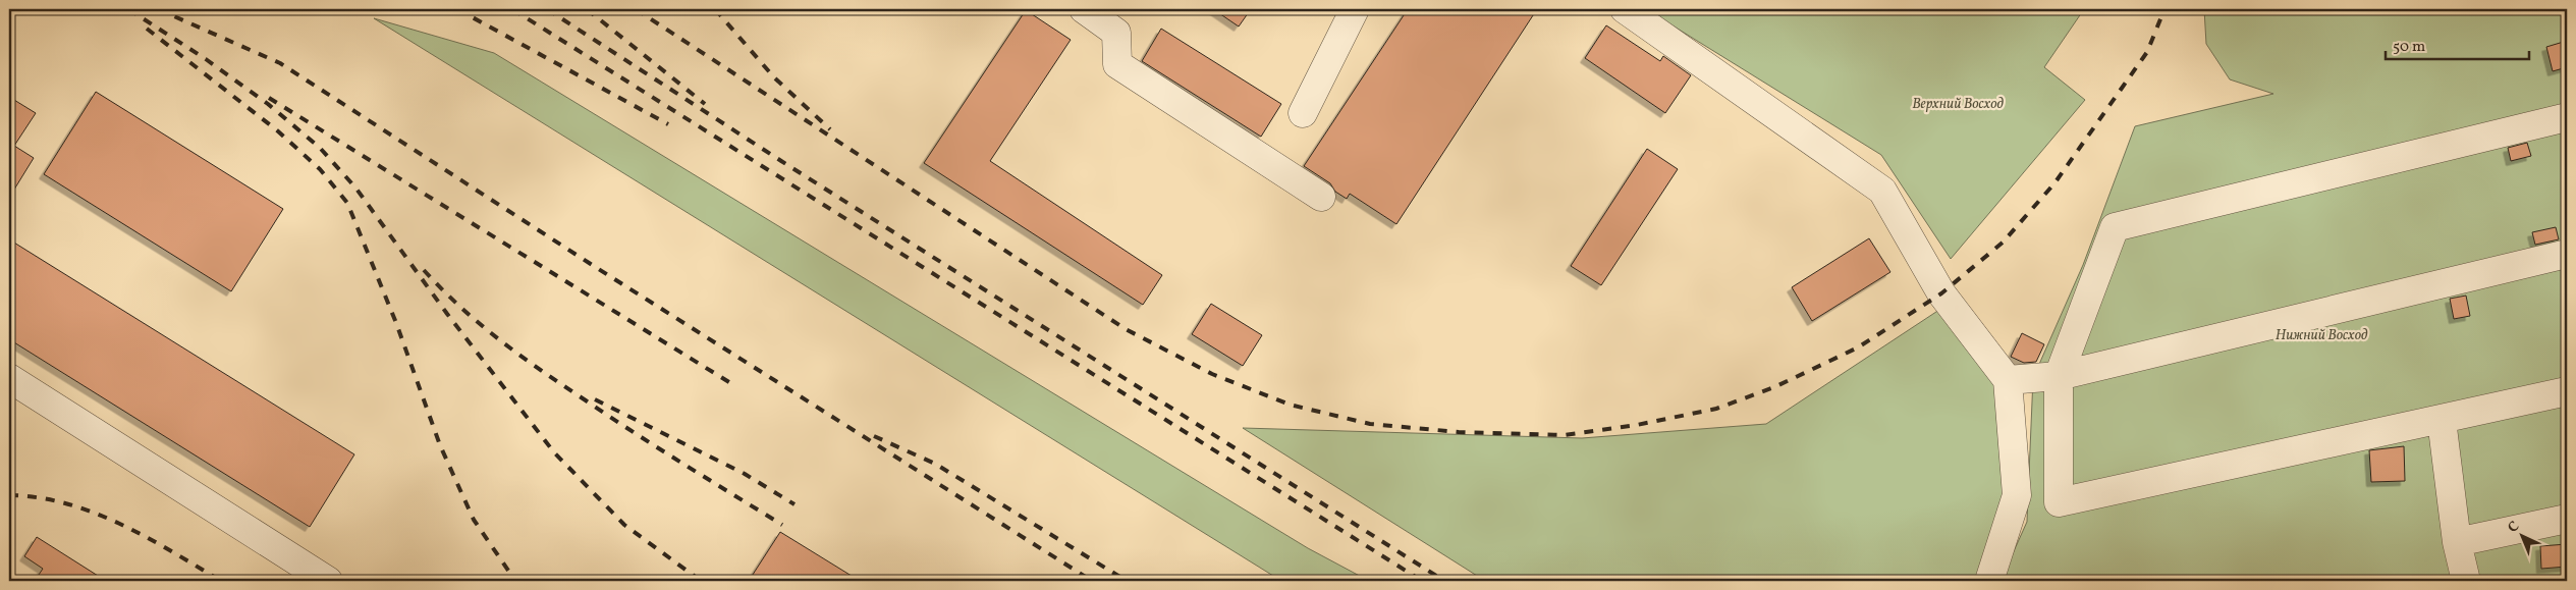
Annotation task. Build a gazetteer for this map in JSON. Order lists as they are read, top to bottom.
{
  "parks": ["Верхний Восход", "Нижний Восход"],
  "scale_bar": "50 m",
  "north": "top left"
}
